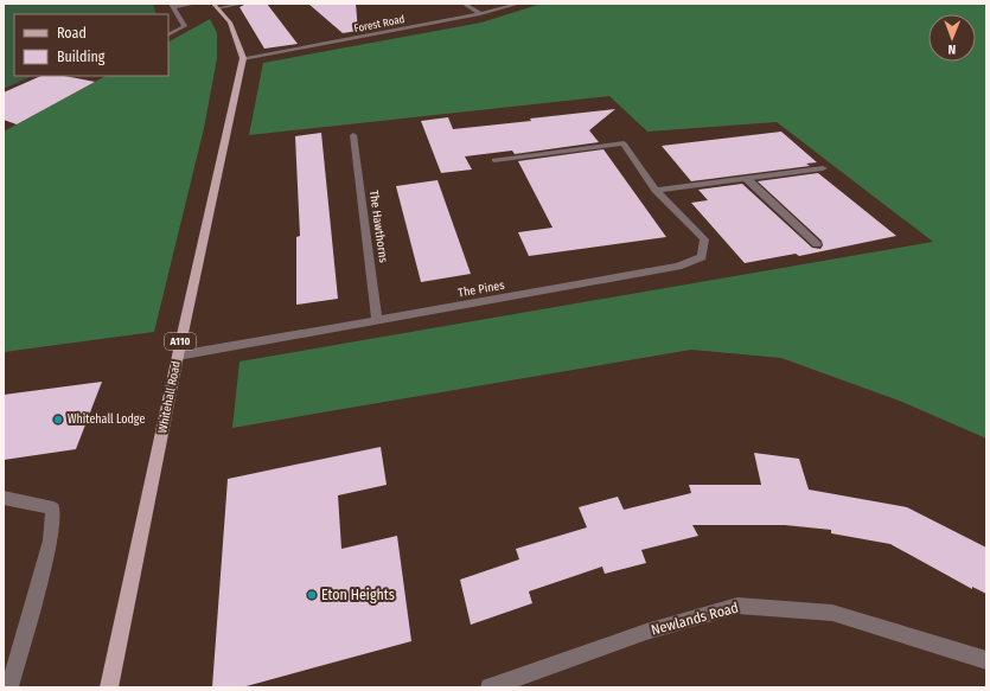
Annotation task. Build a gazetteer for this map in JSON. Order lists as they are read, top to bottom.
{
  "streets": {
    "main road": ["A110", "Whitehall Road"],
    "street": [
      "Forest Road",
      "The Hawthorns",
      "The Pines",
      "Newlands Road"
    ]
  },
  "crossings": [
    ["Forest Road", "Whitehall Road"],
    ["The Hawthorns", "The Pines"],
    ["The Pines", "Whitehall Road"]
  ],
  "places": ["Whitehall Lodge", "Eton Heights"],
  "legend": ["Road", "Building"],
  "north": "bottom"
}
